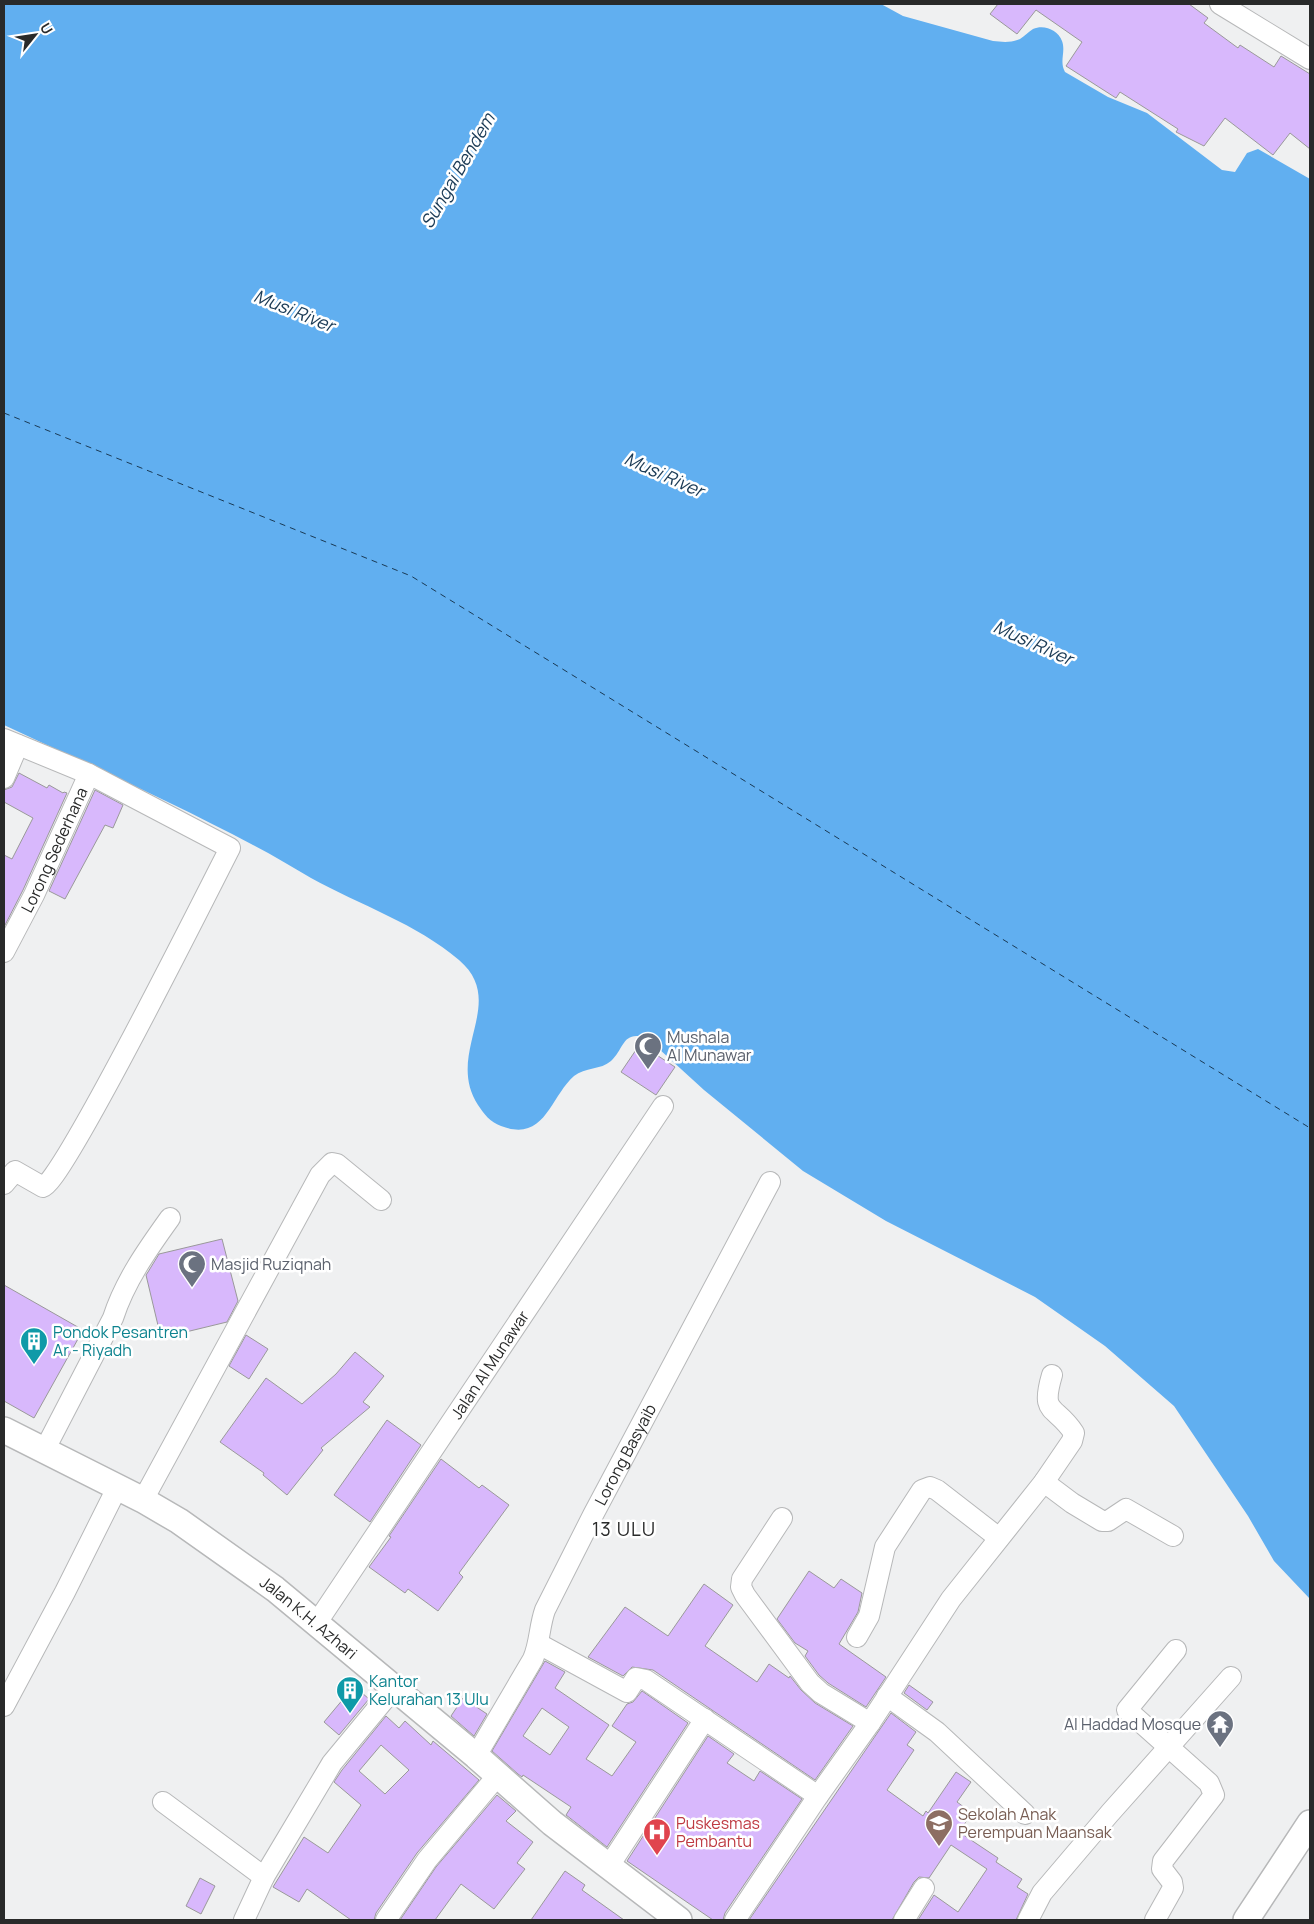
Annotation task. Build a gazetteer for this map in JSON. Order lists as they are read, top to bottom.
{
  "streets": {
    "street": [
      "Lorong Sederhana",
      "Jalan Al Munawar",
      "Lorong Basyaib",
      "Jalan K.H. Azhari"
    ]
  },
  "crossings": [
    ["Jalan Al Munawar", "Jalan K.H. Azhari"],
    ["Lorong Basyaib", "Jalan K.H. Azhari"]
  ],
  "districts": ["13 ULU"],
  "water": ["Sungai Bendem", "Musi River"],
  "places": {
    "mosque": ["Mushala Al Munawar", "Masjid Ruziqnah"],
    "building": ["Pondok Pesantren Ar - Riyadh", "Kantor Kelurahan 13 Ulu"],
    "temple": ["Al Haddad Mosque"],
    "school or university": ["Sekolah Anak Perempuan Maansak"],
    "hospital": ["Puskesmas Pembantu"]
  },
  "north": "top right"
}
